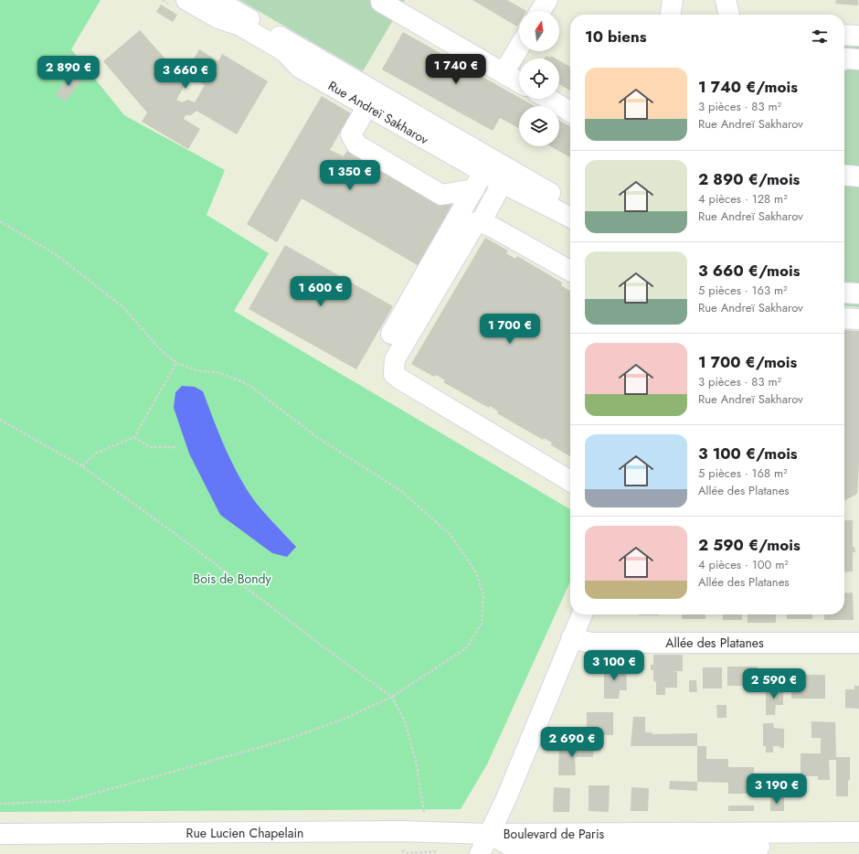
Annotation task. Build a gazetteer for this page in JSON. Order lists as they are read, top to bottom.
{
  "streets": {
    "street": [
      "Rue Andreï Sakharov",
      "Allée des Platanes",
      "Rue Lucien Chapelain",
      "Boulevard de Paris"
    ]
  },
  "crossings": [
    ["Rue Lucien Chapelain", "Boulevard de Paris"]
  ],
  "parks": ["Bois de Bondy"],
  "north": "top",
  "page": {
    "heading": "10 biens",
    "price": [
      "1 740 €",
      "2 890 €",
      "3 660 €",
      "1 350 €",
      "1 600 €",
      "1 700 €",
      "3 100 €",
      "2 590 €",
      "2 690 €",
      "3 190 €"
    ],
    "list": [
      {
        "name": "1 740 €/mois",
        "note": "3 pièces · 83 m² · Rue Andreï Sakharov"
      },
      {
        "name": "2 890 €/mois",
        "note": "4 pièces · 128 m² · Rue Andreï Sakharov"
      },
      {
        "name": "3 660 €/mois",
        "note": "5 pièces · 163 m² · Rue Andreï Sakharov"
      },
      {
        "name": "1 700 €/mois",
        "note": "3 pièces · 83 m² · Rue Andreï Sakharov"
      },
      {
        "name": "3 100 €/mois",
        "note": "5 pièces · 168 m² · Allée des Platanes"
      },
      {
        "name": "2 590 €/mois",
        "note": "4 pièces · 100 m² · Allée des Platanes"
      }
    ]
  }
}
